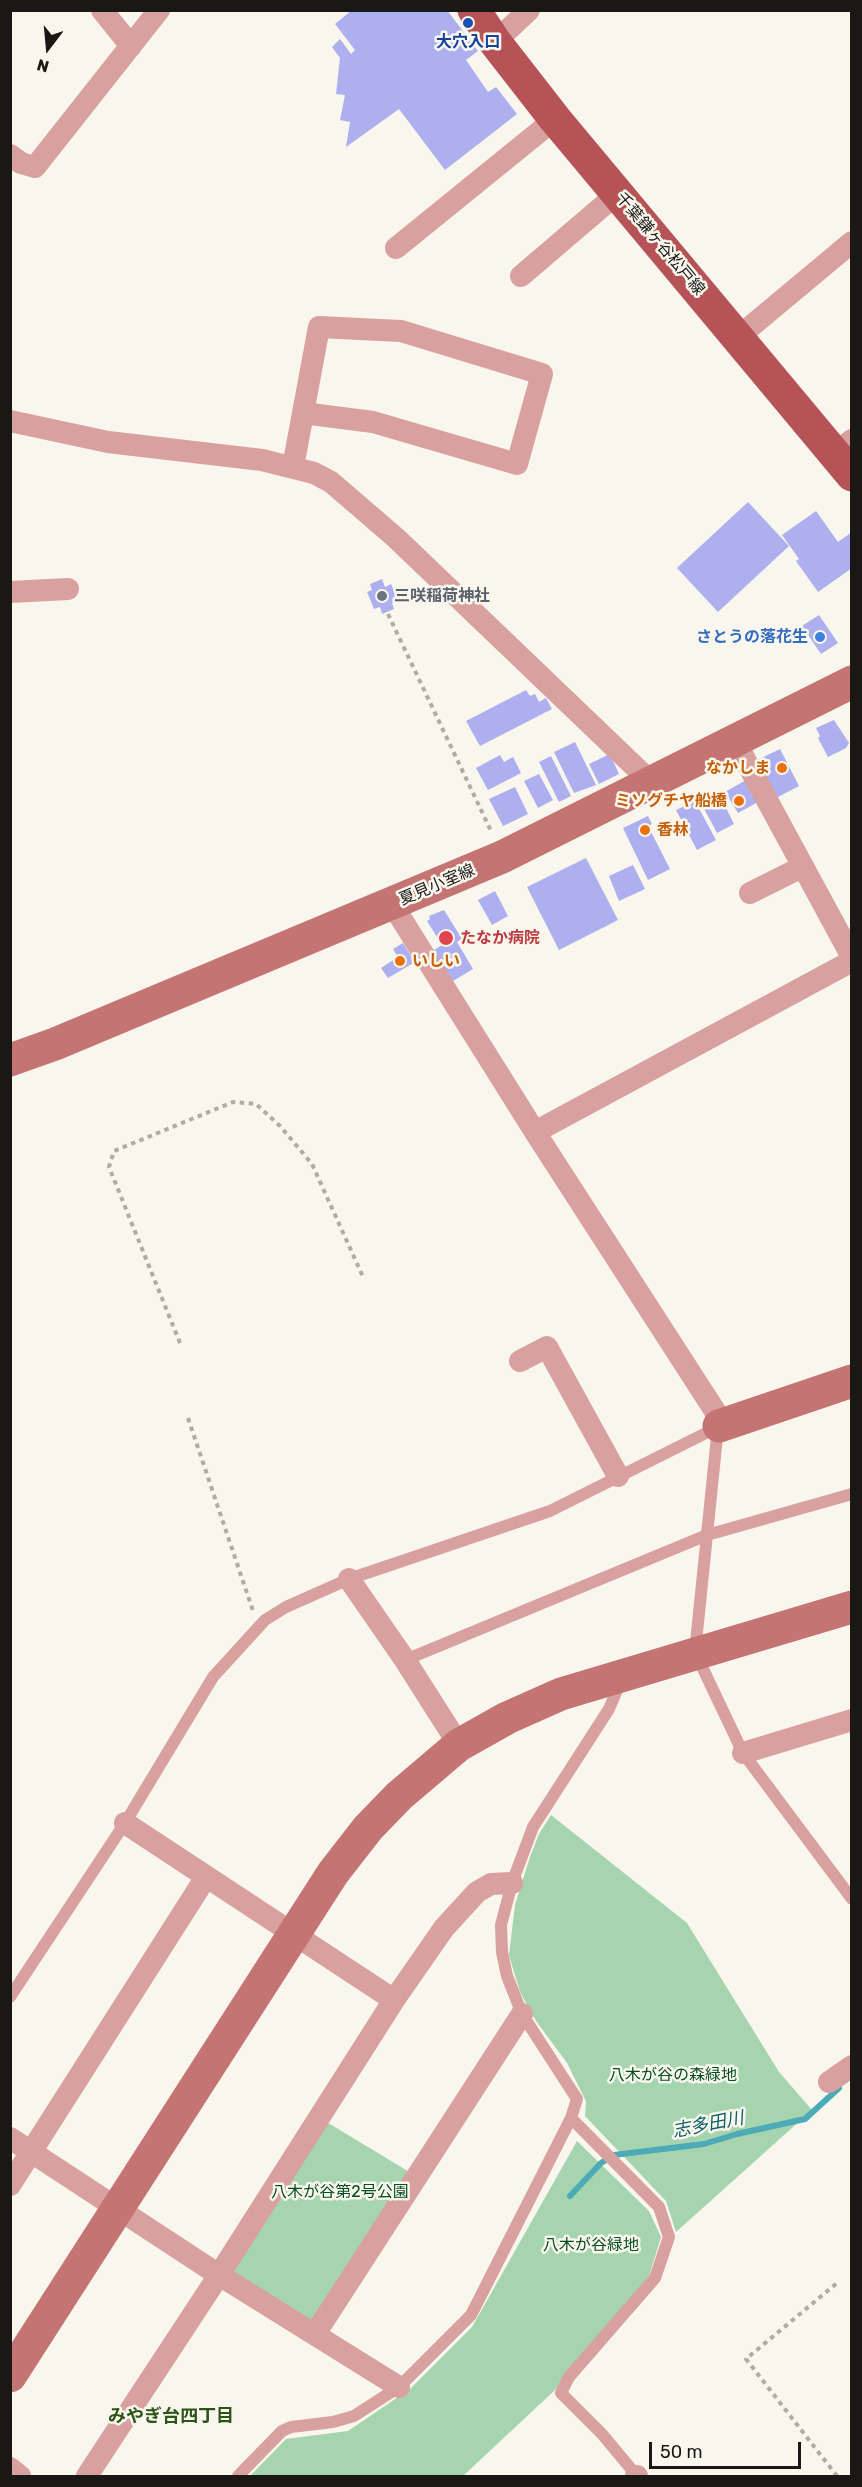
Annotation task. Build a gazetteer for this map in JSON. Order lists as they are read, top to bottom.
{
  "streets": {
    "main road": ["千葉鎌ヶ谷松戸線"],
    "street": ["夏見小室線"]
  },
  "districts": ["みやぎ台四丁目"],
  "water": ["志多田川"],
  "parks": ["八木が谷の森緑地", "八木が谷第2号公園", "八木が谷緑地"],
  "places": [
    "大穴入口",
    "三咲稲荷神社",
    "さとうの落花生",
    "なかしま",
    "ミソグチヤ船橋",
    "香林",
    "たなか病院",
    "いしい"
  ],
  "scale_bar": "50 m",
  "north": "bottom"
}
